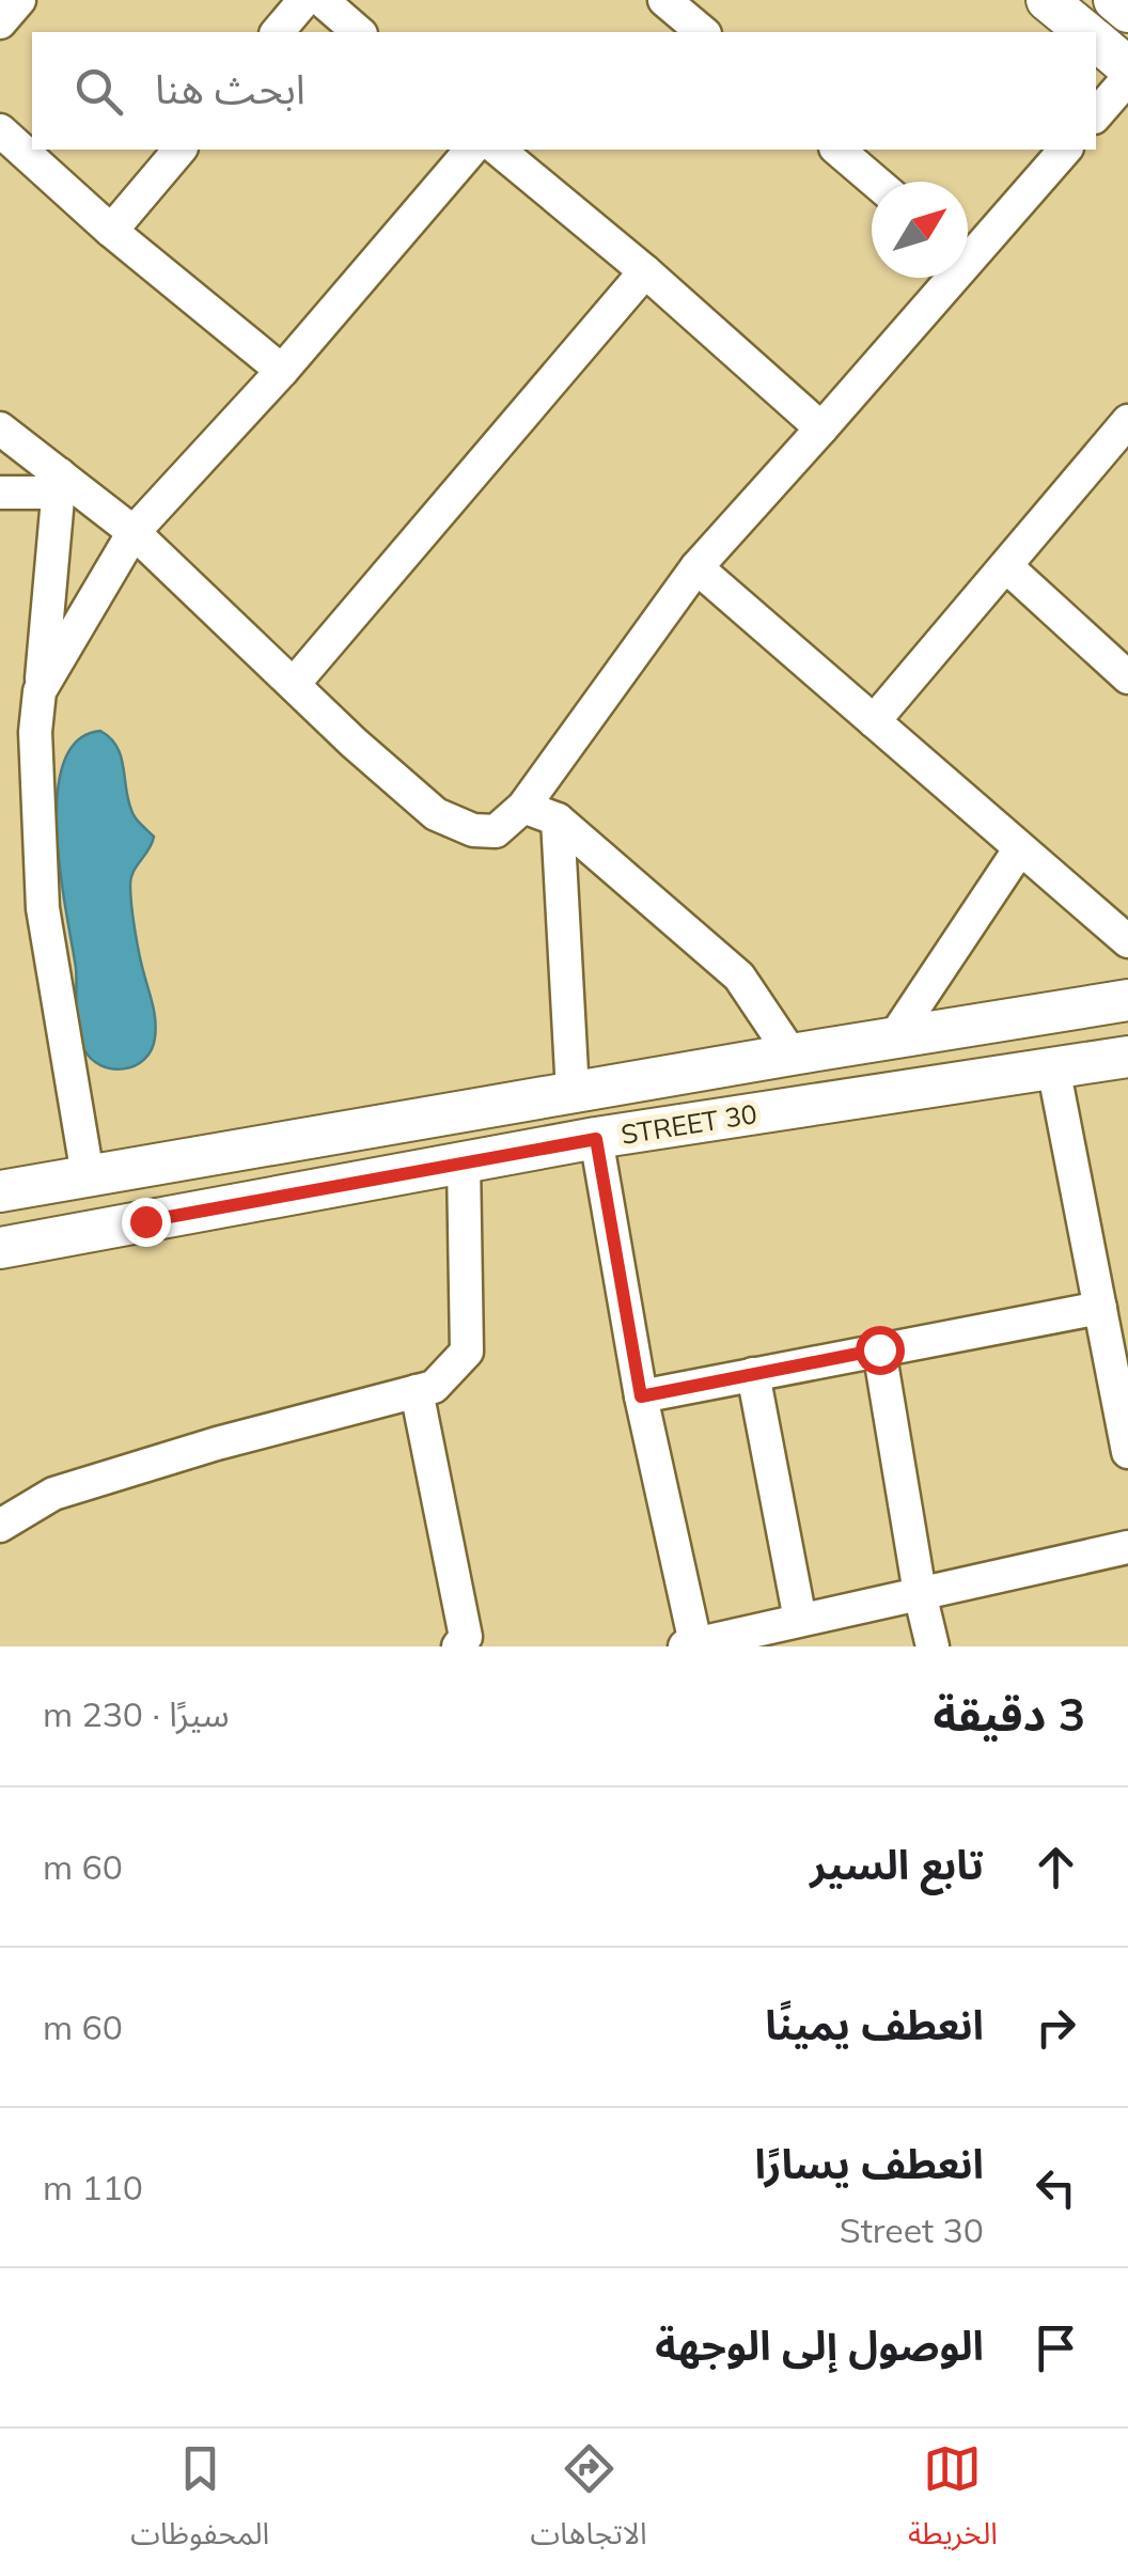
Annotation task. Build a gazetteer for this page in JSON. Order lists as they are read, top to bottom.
{
  "streets": {
    "street": ["STREET 30"]
  },
  "north": "top right",
  "page": {
    "search": "ابحث هنا",
    "heading": ["3 دقيقة", "سيرًا · 230 m"],
    "list": [
      ["تابع السير", "60 m"],
      ["انعطف يمينًا", "60 m"],
      ["انعطف يسارًا", "Street 30", "110 m"],
      "الوصول إلى الوجهة"
    ],
    "nav": ["الخريطة", "الاتجاهات", "المحفوظات"]
  }
}
